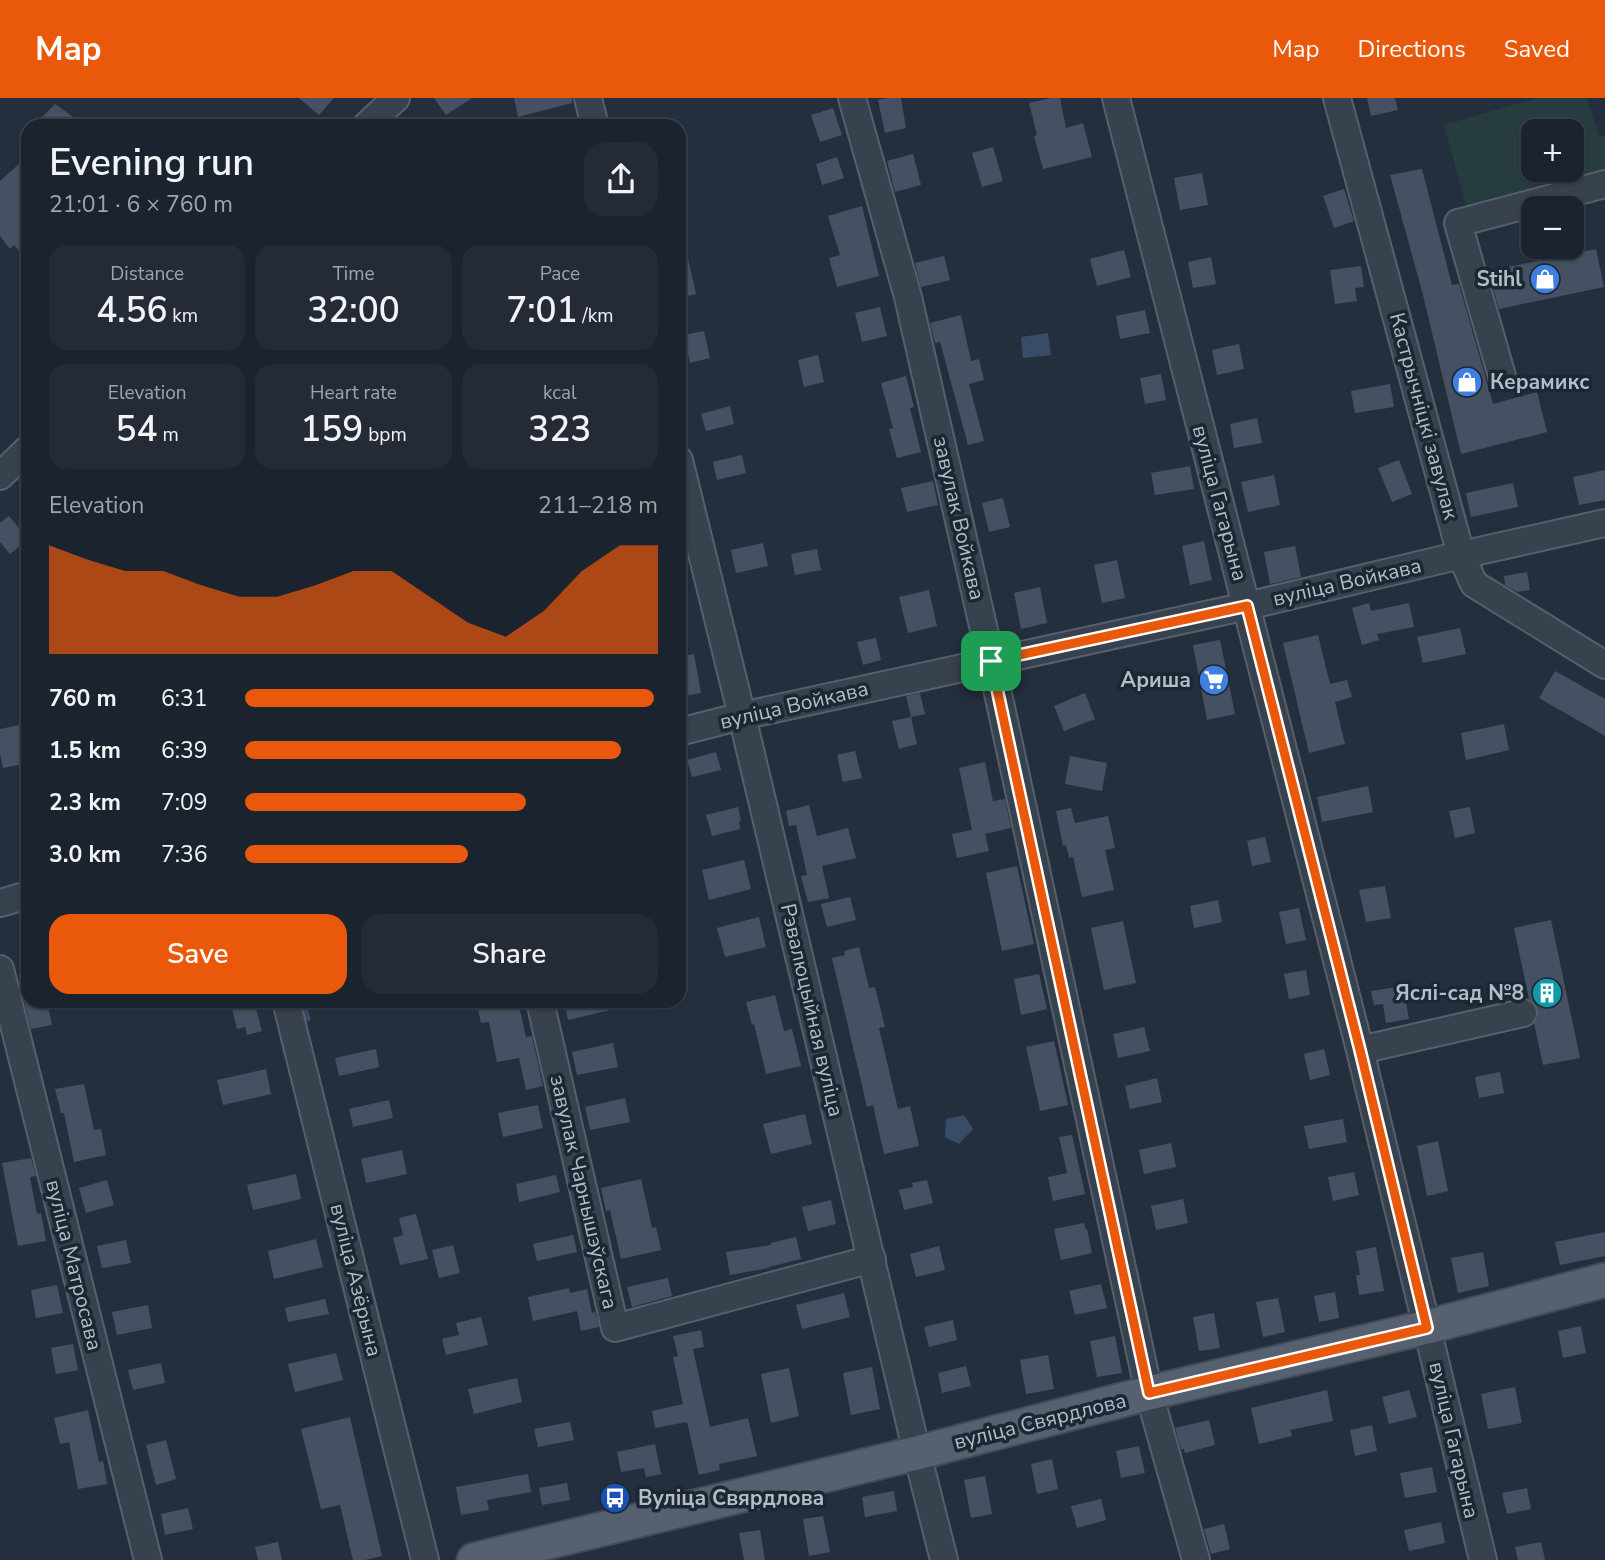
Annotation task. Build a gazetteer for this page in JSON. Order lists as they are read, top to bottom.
{
  "streets": {
    "main road": ["вуліца Свярдлова"],
    "street": [
      "Кастрычніцкі завулак",
      "вуліца Гагарына",
      "завулак Войкава",
      "вуліца Войкава",
      "Рэвалюцыйная вуліца",
      "завулак Чарнышэўскага",
      "вуліца Матросава",
      "вуліца Азёрына"
    ]
  },
  "crossings": [
    ["Кастрычніцкі завулак", "вуліца Войкава"],
    ["вуліца Гагарына", "вуліца Войкава"],
    ["вуліца Гагарына", "вуліца Свярдлова"],
    ["завулак Войкава", "вуліца Войкава"],
    ["завулак Войкава", "вуліца Свярдлова"],
    ["вуліца Войкава", "Рэвалюцыйная вуліца"],
    ["Рэвалюцыйная вуліца", "завулак Чарнышэўскага"],
    ["Рэвалюцыйная вуліца", "вуліца Свярдлова"]
  ],
  "places": {
    "shop": ["Stihl", "Керамикс"],
    "supermarket": ["Ариша"],
    "building": ["Яслі-сад №8"],
    "bus stop": ["Вуліца Свярдлова"]
  },
  "page": {
    "header": "Map",
    "nav": ["Map", "Directions", "Saved"],
    "map_buttons": ["+", "−"],
    "heading": ["Evening run", "21:01 · 6 × 760 m"],
    "stats": [
      ["Distance", "4.56 km"],
      ["Time", "32:00"],
      ["Pace", "7:01 /km"],
      ["Elevation", "54 m"],
      ["Heart rate", "159 bpm"],
      ["kcal", "323"]
    ],
    "chart": ["Elevation", "211–218 m"],
    "list": [
      {
        "name": "760 m",
        "note": "6:31"
      },
      {
        "name": "1.5 km",
        "note": "6:39"
      },
      {
        "name": "2.3 km",
        "note": "7:09"
      },
      {
        "name": "3.0 km",
        "note": "7:36"
      }
    ],
    "buttons": ["Save", "Share"]
  }
}
